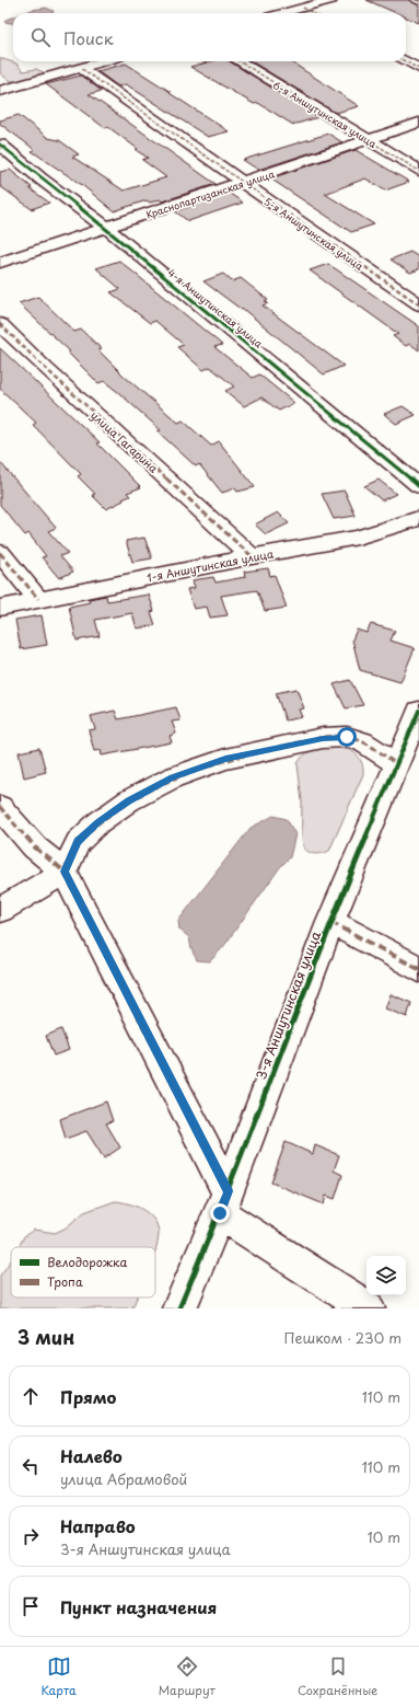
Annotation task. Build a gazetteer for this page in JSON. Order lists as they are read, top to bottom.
{
  "streets": {
    "street": [
      "6-я Аншутинская улица",
      "Краснопартизанская улица",
      "5-я Аншутинская улица",
      "4-я Аншутинская улица",
      "улица Гагарина",
      "1-я Аншутинская улица",
      "3-я Аншутинская улица"
    ]
  },
  "crossings": [
    ["6-я Аншутинская улица", "Краснопартизанская улица"],
    ["Краснопартизанская улица", "5-я Аншутинская улица"],
    ["Краснопартизанская улица", "4-я Аншутинская улица"],
    ["улица Гагарина", "1-я Аншутинская улица"]
  ],
  "legend": ["Велодорожка", "Тропа"],
  "page": {
    "search": "Поиск",
    "heading": ["3 мин", "Пешком · 230 m"],
    "list": [
      ["Прямо", "110 m"],
      ["Налево", "улица Абрамовой", "110 m"],
      ["Направо", "3-я Аншутинская улица", "10 m"],
      "Пункт назначения"
    ],
    "nav": ["Карта", "Маршрут", "Сохранённые"]
  }
}
